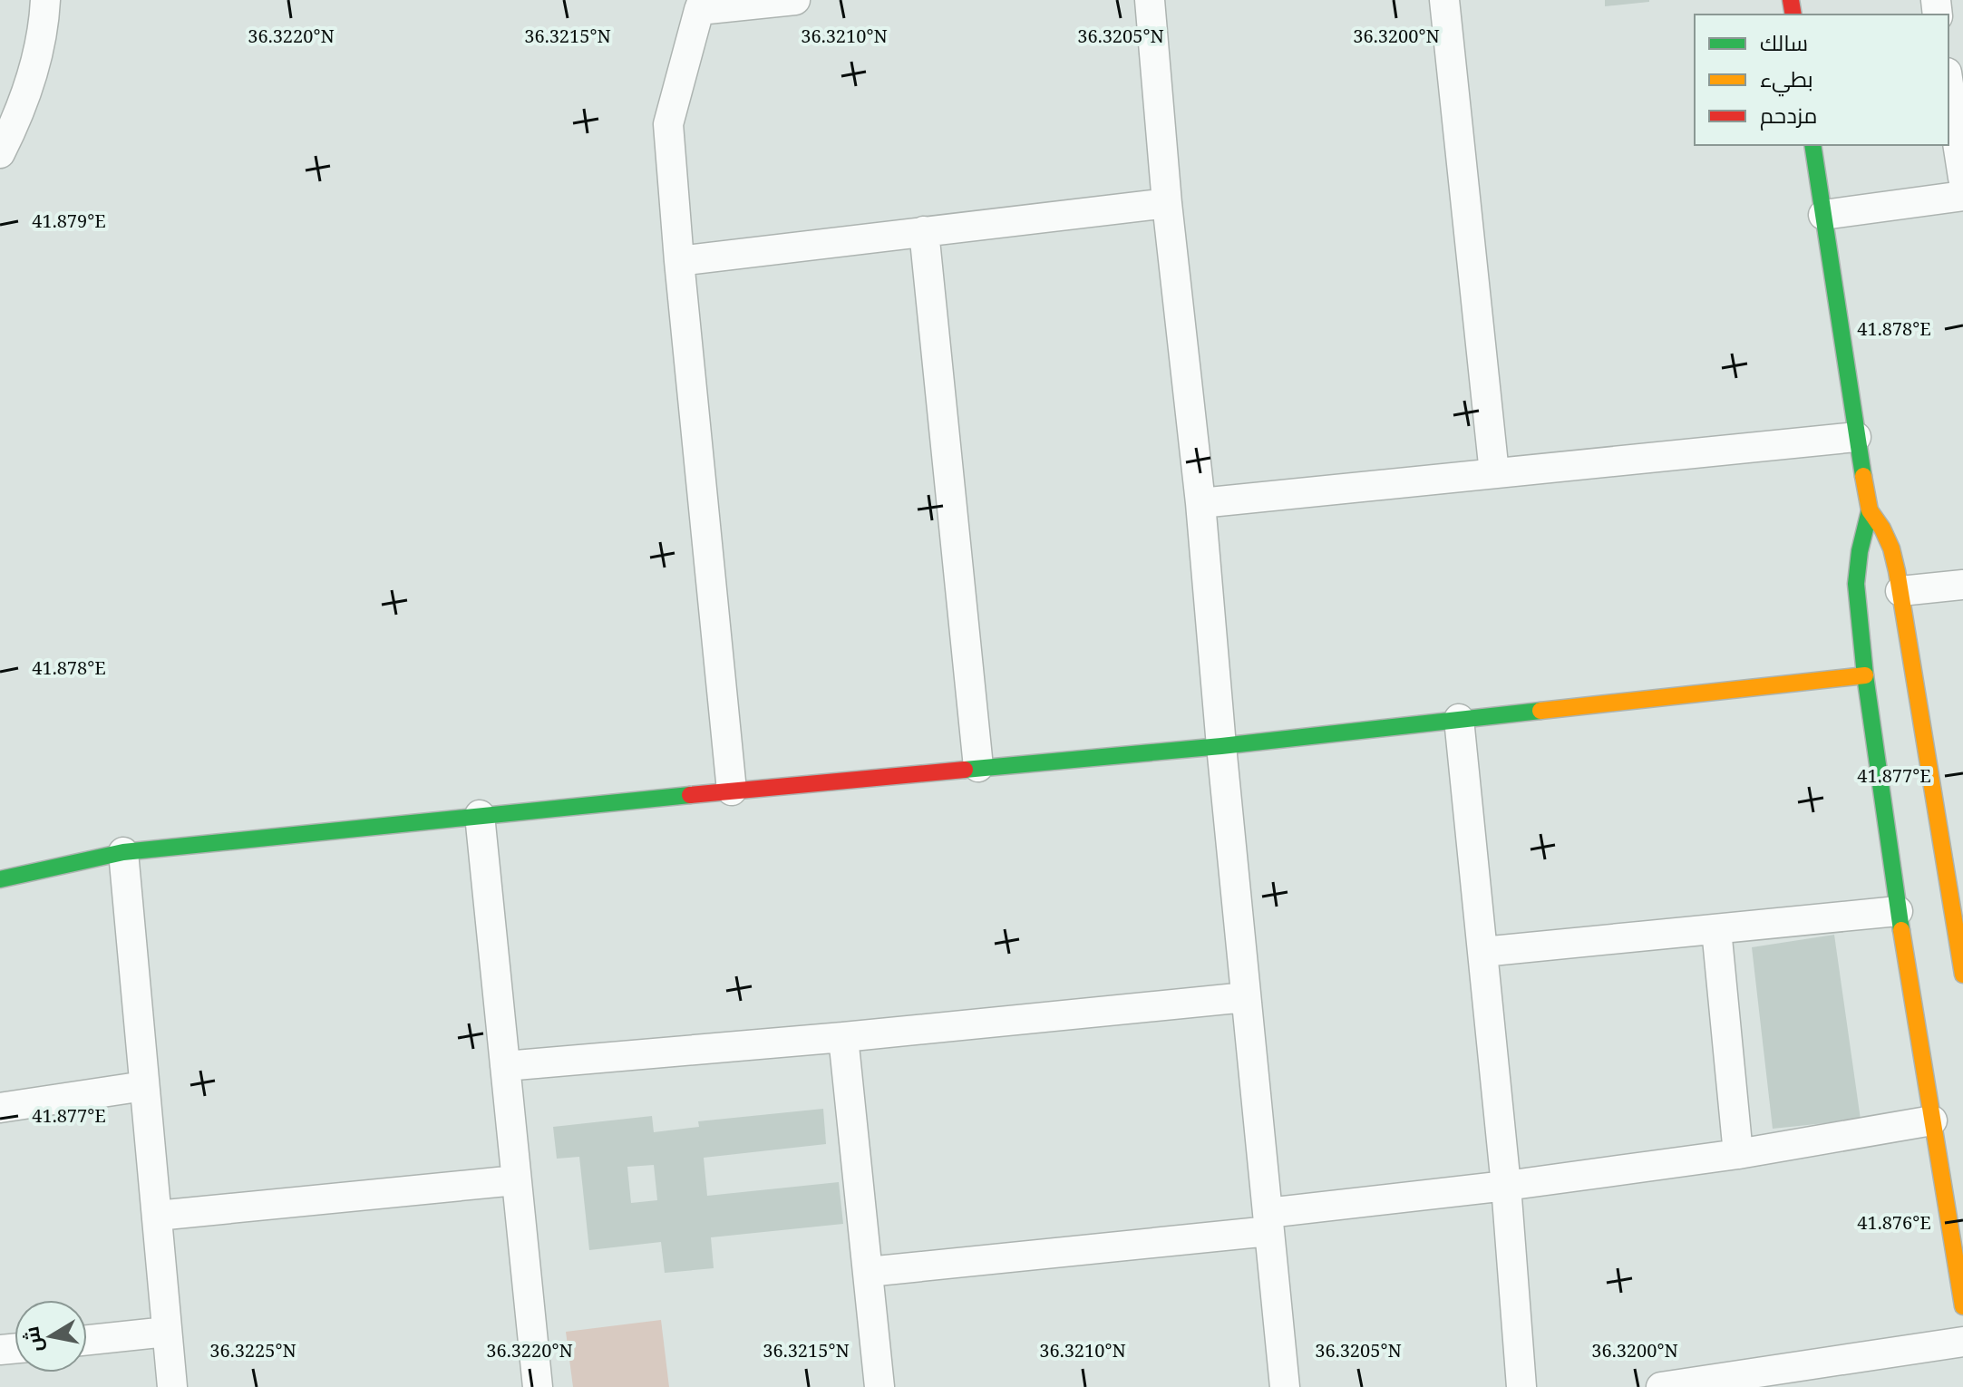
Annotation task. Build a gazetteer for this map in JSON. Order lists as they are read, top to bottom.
{
  "legend": ["سالك", "بطيء", "مزدحم"],
  "north": "left",
  "coordinates": [
    "36.3220°N",
    "36.3215°N",
    "36.3210°N",
    "36.3205°N",
    "36.3200°N",
    "41.879°E",
    "41.878°E",
    "41.877°E",
    "41.876°E",
    "36.3225°N"
  ]
}
